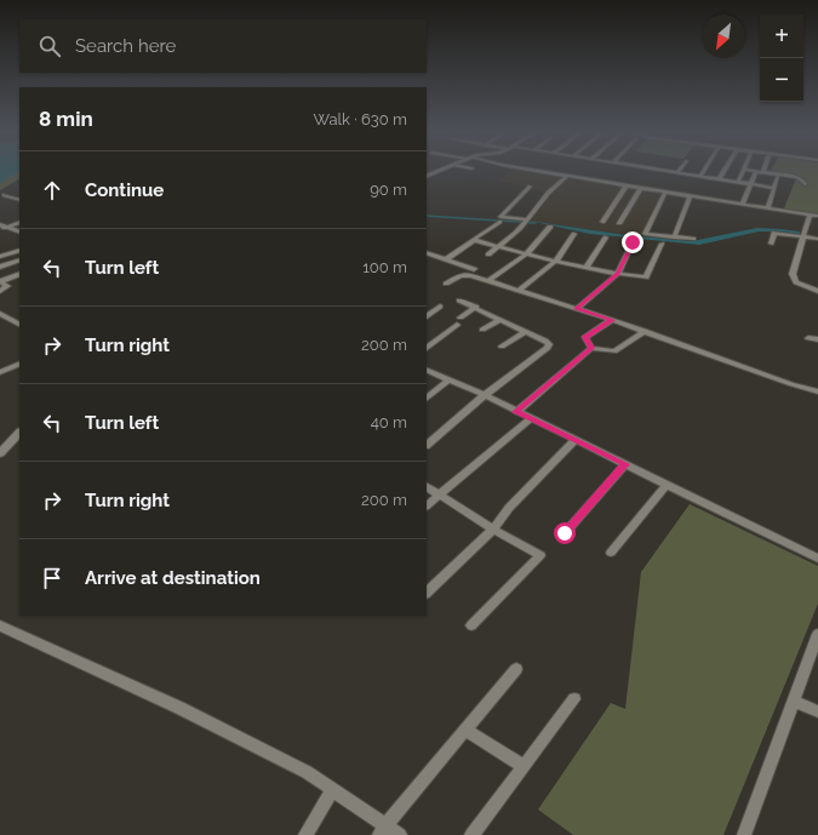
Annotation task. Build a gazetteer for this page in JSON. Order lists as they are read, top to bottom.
{
  "north": "bottom left",
  "page": {
    "map_buttons": ["+", "−"],
    "search": "Search here",
    "heading": ["8 min", "Walk · 630 m"],
    "list": [
      ["Continue", "90 m"],
      ["Turn left", "100 m"],
      ["Turn right", "200 m"],
      ["Turn left", "40 m"],
      ["Turn right", "200 m"],
      "Arrive at destination"
    ]
  }
}
